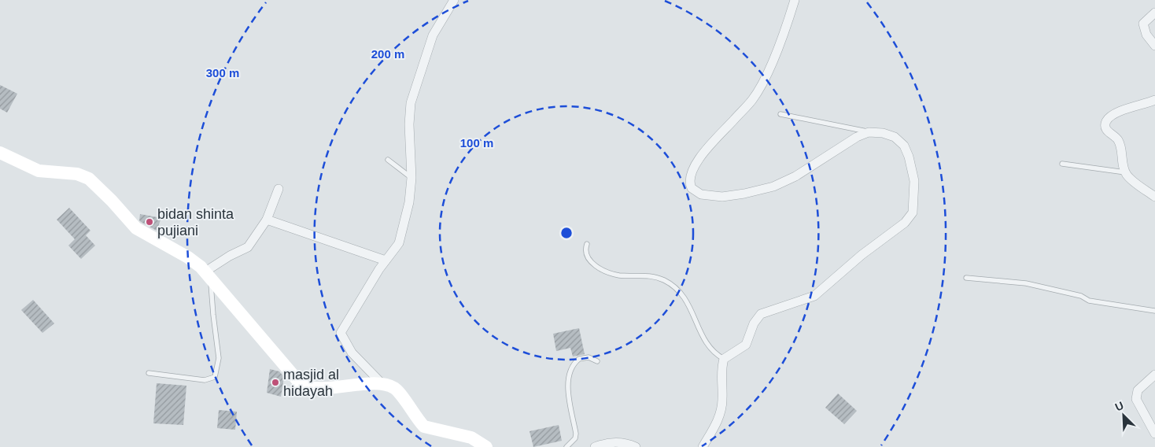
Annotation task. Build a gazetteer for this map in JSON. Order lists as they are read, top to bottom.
{
  "places": ["bidan shinta pujiani", "masjid al hidayah"],
  "north": "top left",
  "rings": ["200 m", "300 m", "100 m"]
}
